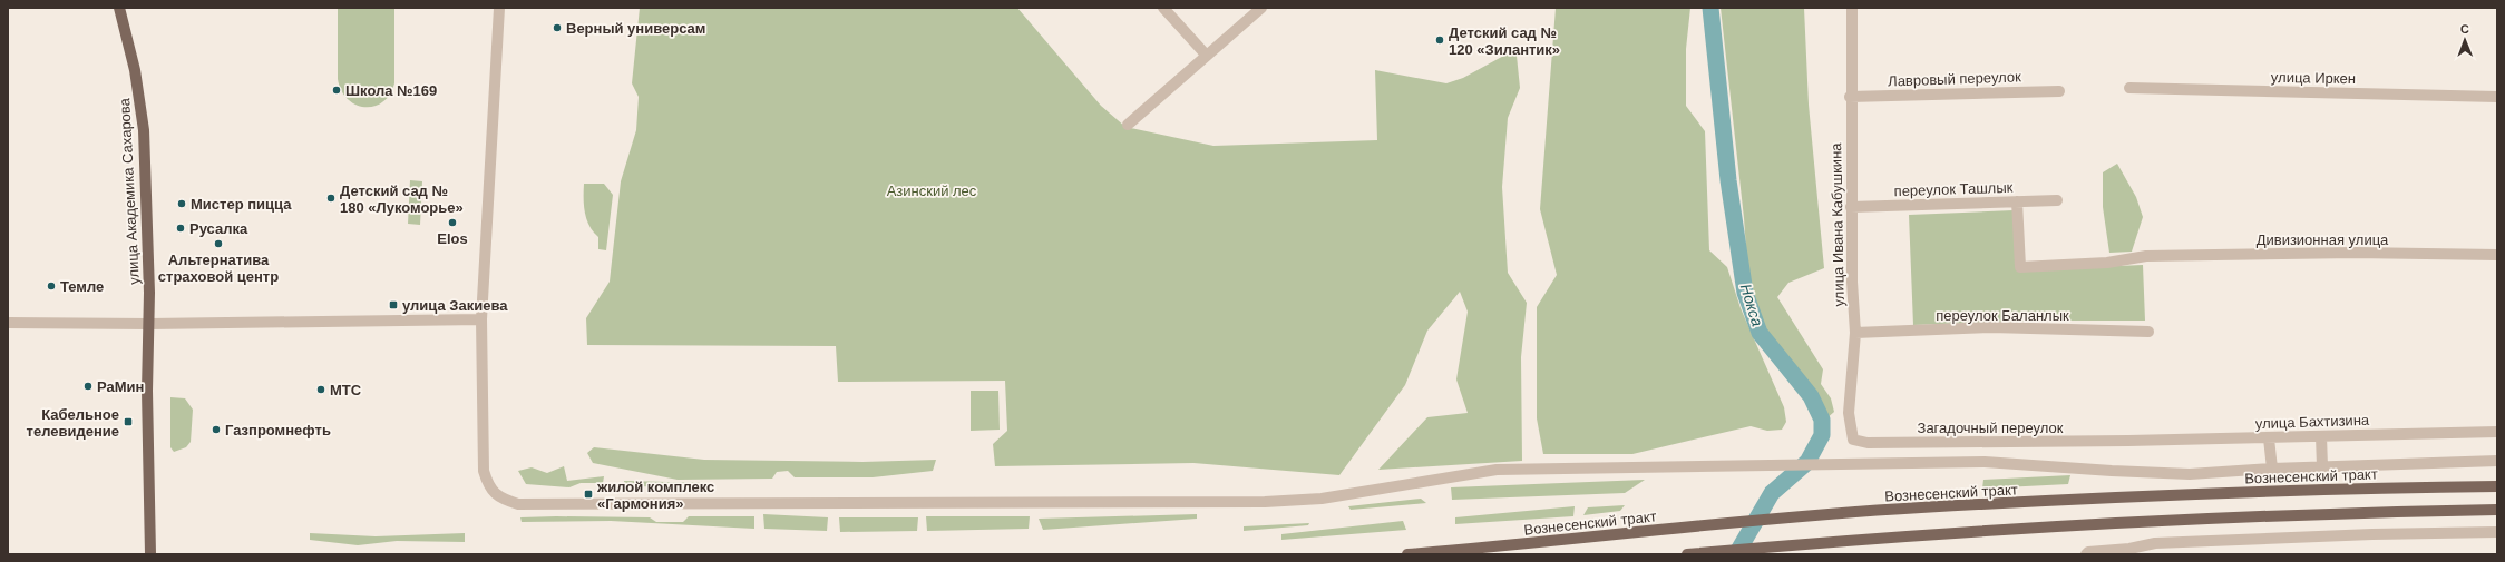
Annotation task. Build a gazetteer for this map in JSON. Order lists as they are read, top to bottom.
{
  "streets": {
    "main road": ["улица Академика Сахарова", "Вознесенский тракт"],
    "street": [
      "улица Иркен",
      "Лавровый переулок",
      "переулок Ташлык",
      "улица Ивана Кабушкина",
      "Дивизионная улица",
      "переулок Баланлык",
      "улица Бахтизина",
      "Загадочный переулок"
    ]
  },
  "crossings": [
    ["Лавровый переулок", "улица Ивана Кабушкина"],
    ["переулок Ташлык", "улица Ивана Кабушкина"],
    ["переулок Ташлык", "Дивизионная улица"],
    ["улица Ивана Кабушкина", "переулок Баланлык"],
    ["улица Ивана Кабушкина", "Загадочный переулок"],
    ["улица Бахтизина", "Загадочный переулок"]
  ],
  "water": ["Нокса"],
  "parks": ["Азинский лес"],
  "places": {
    "other": [
      "Верный универсам",
      "Детский сад № 120 «Зилантик»",
      "Школа №169",
      "Детский сад № 180 «Лукоморье»",
      "Мистер пицца",
      "Elos",
      "Русалка",
      "Альтернатива страховой центр",
      "Темле",
      "РаМин",
      "МТС",
      "Газпромнефть"
    ],
    "transit": ["улица Закиева", "Кабельное телевидение", "жилой комплекс «Гармония»"]
  },
  "north": "top"
}
